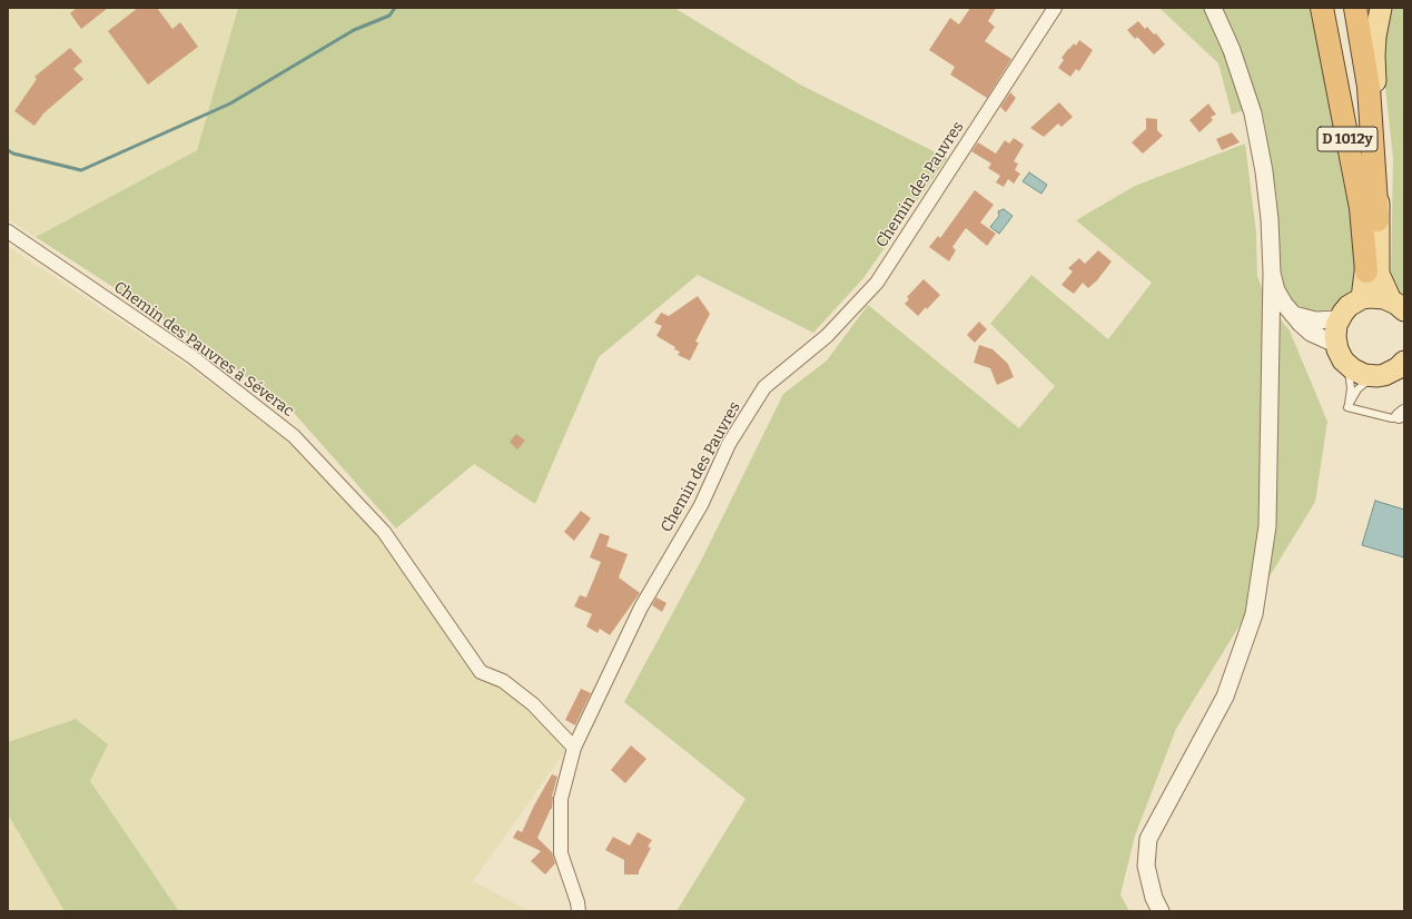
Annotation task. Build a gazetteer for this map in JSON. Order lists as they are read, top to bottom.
{
  "streets": {
    "highway": ["D 1012y"],
    "street": ["Chemin des Pauvres", "Chemin des Pauvres à Séverac"]
  },
  "crossings": [
    ["Chemin des Pauvres", "Chemin des Pauvres à Séverac"]
  ]
}
